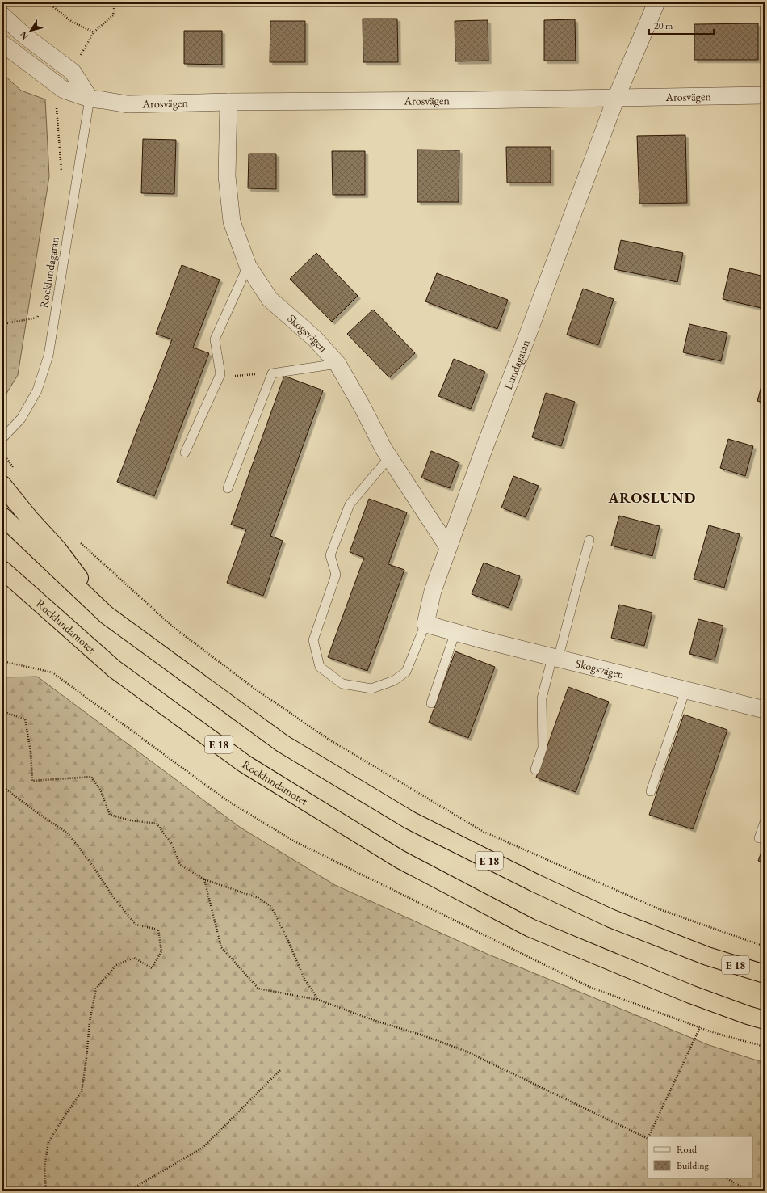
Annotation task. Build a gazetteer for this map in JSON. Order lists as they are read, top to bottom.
{
  "streets": {
    "highway": ["Rocklundamotet", "E 18"],
    "street": ["Arosvägen", "Skogsvägen", "Lundagatan"],
    "lane": ["Rocklundagatan"]
  },
  "crossings": [
    ["Arosvägen", "Rocklundagatan"],
    ["Arosvägen", "Skogsvägen"],
    ["Arosvägen", "Lundagatan"],
    ["Skogsvägen", "Lundagatan"],
    ["Rocklundamotet", "E 18"]
  ],
  "districts": ["AROSLUND"],
  "legend": ["Road", "Building"],
  "scale_bar": "20 m",
  "north": "bottom left"
}
